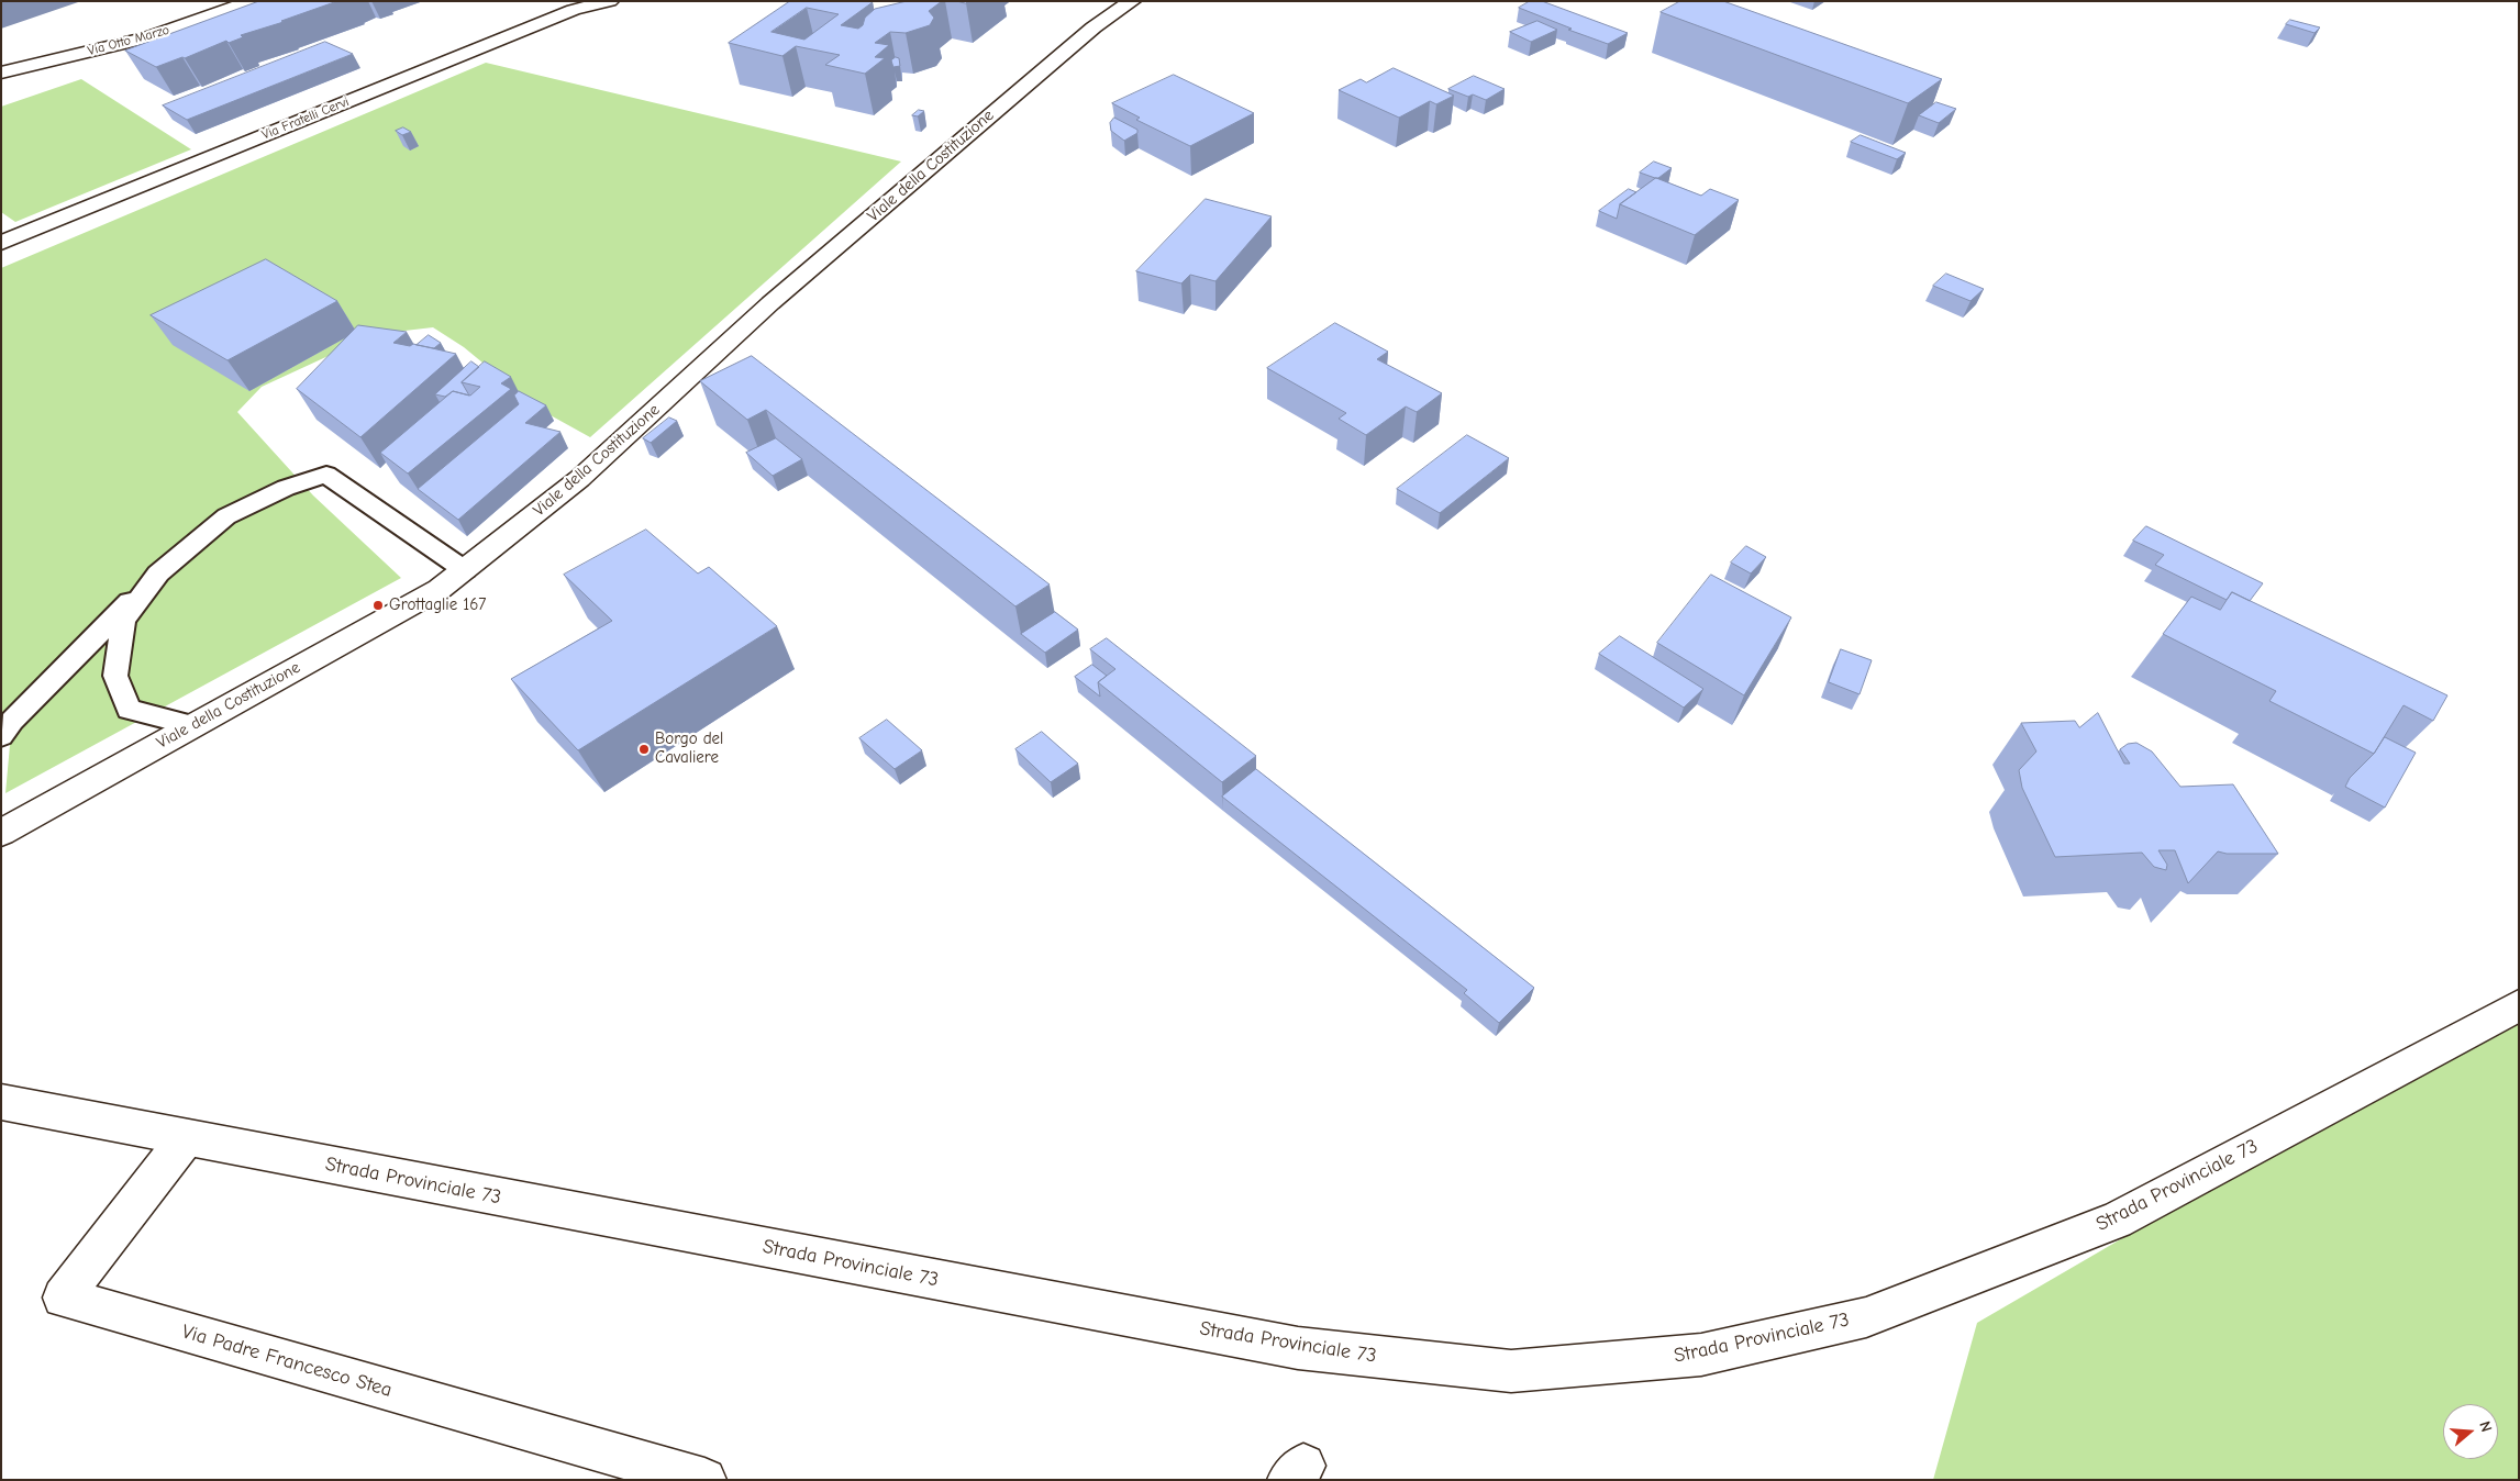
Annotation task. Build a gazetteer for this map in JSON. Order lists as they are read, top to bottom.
{
  "streets": {
    "street": [
      "Via Otto Marzo",
      "Via Fratelli Cervi",
      "Viale della Costituzione",
      "Strada Provinciale 73",
      "Via Padre Francesco Stea"
    ]
  },
  "crossings": [
    ["Strada Provinciale 73", "Via Padre Francesco Stea"]
  ],
  "places": ["Grottaglie 167", "Borgo del Cavaliere"],
  "north": "right"
}
